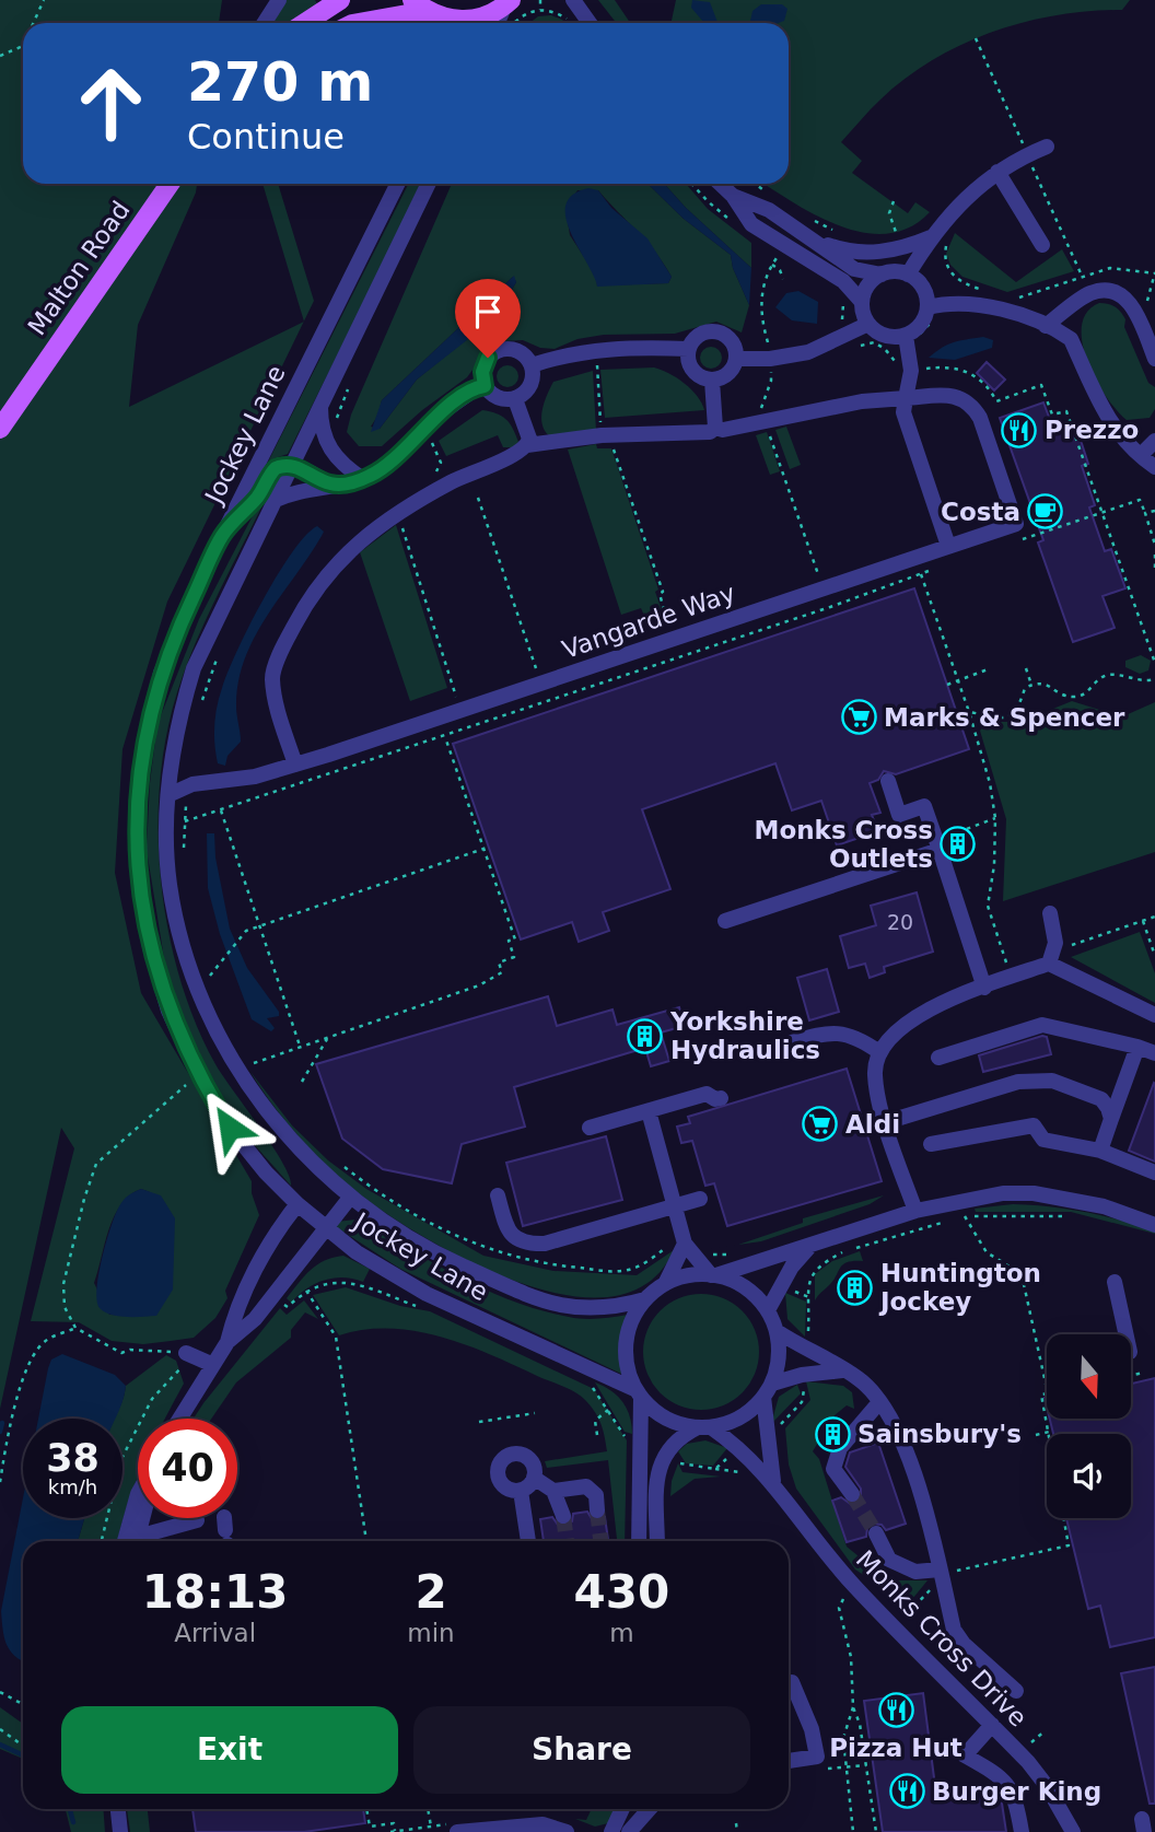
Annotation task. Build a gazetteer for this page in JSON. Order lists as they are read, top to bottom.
{
  "streets": {
    "main road": ["Malton Road"],
    "street": ["Jockey Lane", "Vangarde Way", "Monks Cross Drive"]
  },
  "crossings": [
    ["Jockey Lane", "Vangarde Way"],
    ["Jockey Lane", "Monks Cross Drive"]
  ],
  "places": {
    "restaurant": ["Prezzo", "Pizza Hut", "Burger King"],
    "cafe": ["Costa"],
    "supermarket": ["Marks & Spencer", "Aldi"],
    "building": [
      "Monks Cross Outlets",
      "Yorkshire Hydraulics",
      "Huntington Jockey",
      "Sainsbury's"
    ]
  },
  "house_numbers": ["20"],
  "north": "bottom",
  "page": {
    "turn": ["270 m", "Continue"],
    "speed": "38 km/h",
    "limit": "40",
    "eta": [
      "18:13",
      "Arrival",
      "2",
      "min",
      "430",
      "m"
    ],
    "buttons": ["Exit", "Share"]
  }
}
